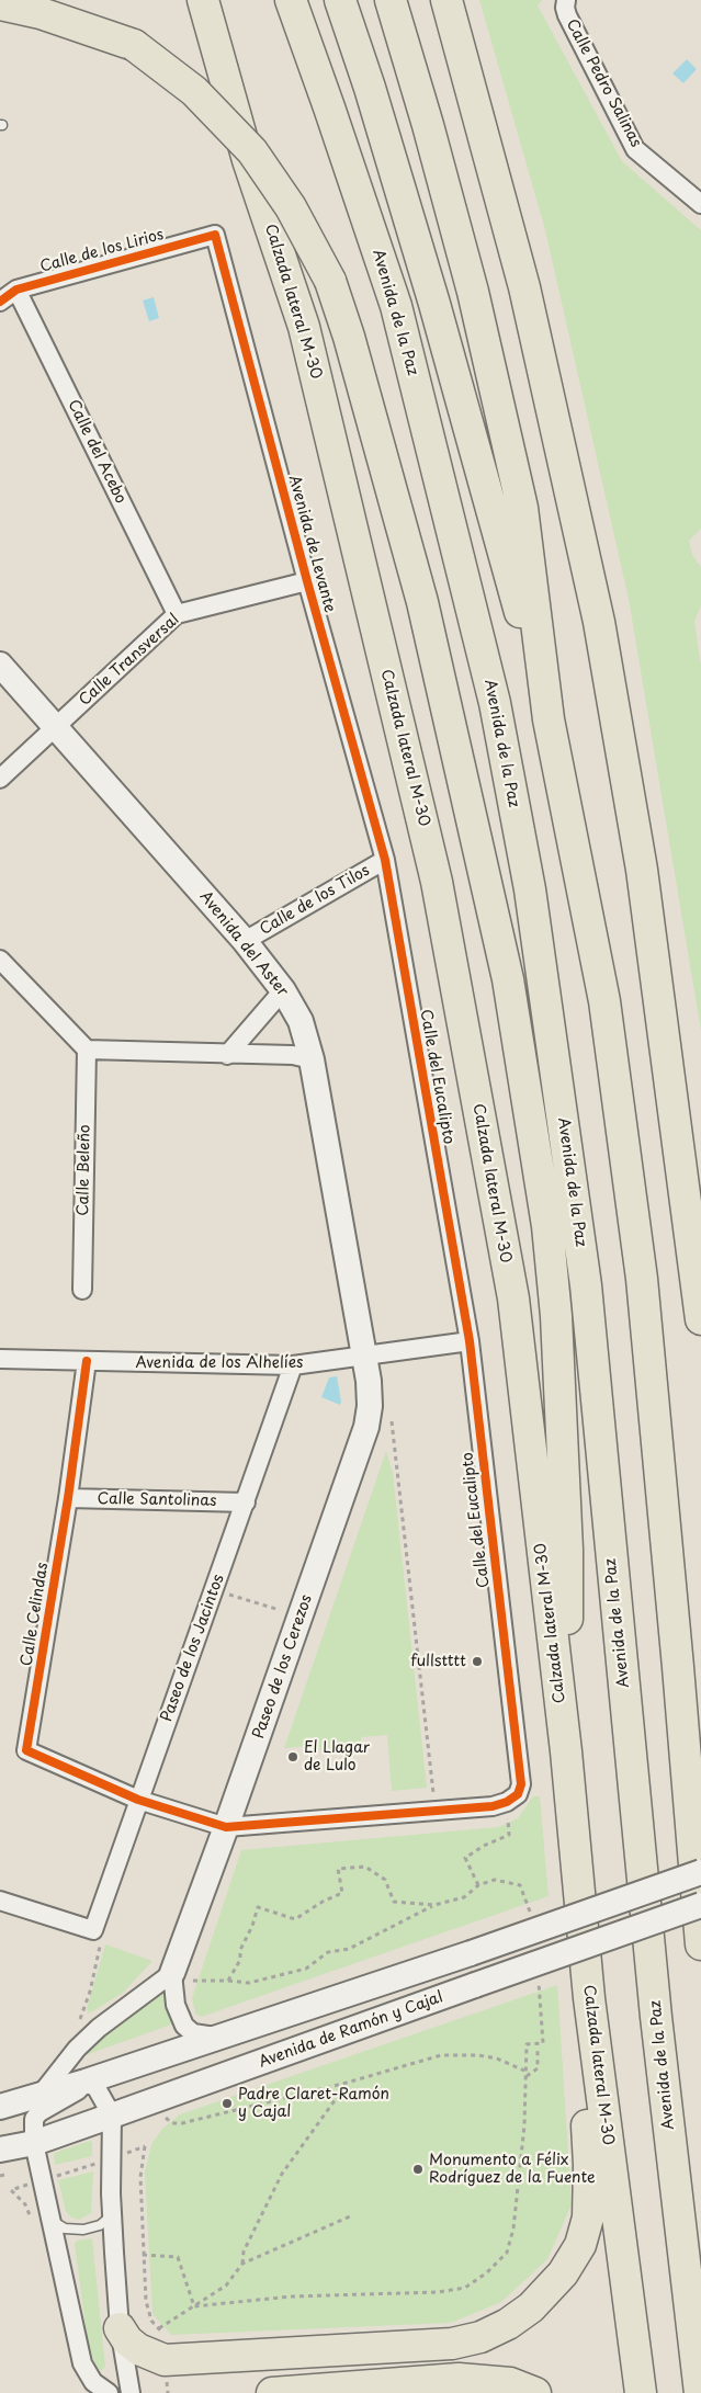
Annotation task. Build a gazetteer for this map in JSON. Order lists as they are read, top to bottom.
{
  "streets": {
    "highway": ["Calzada lateral M-30", "Avenida de la Paz"],
    "main road": ["Avenida del Aster", "Paseo de los Cerezos", "Avenida de Ramón y Cajal"],
    "street": [
      "Calle Pedro Salinas",
      "Calle de los Lirios",
      "Calle del Acebo",
      "Avenida de Levante",
      "Calle Transversal",
      "Calle de los Tilos",
      "Calle del Eucalipto",
      "Calle Beleño",
      "Avenida de los Alhelíes",
      "Calle Santolinas",
      "Calle Celindas",
      "Paseo de los Jacintos"
    ]
  },
  "crossings": [
    ["Calle de los Lirios", "Calle del Acebo"],
    ["Calle de los Lirios", "Avenida de Levante"],
    ["Calle del Acebo", "Calle Transversal"],
    ["Avenida de Levante", "Calle Transversal"],
    ["Avenida de Levante", "Calle de los Tilos"],
    ["Avenida de Levante", "Calle del Eucalipto"],
    ["Calle Transversal", "Avenida del Aster"],
    ["Calle de los Tilos", "Avenida del Aster"],
    ["Calle de los Tilos", "Calle del Eucalipto"],
    ["Avenida del Aster", "Avenida de los Alhelíes"],
    ["Avenida del Aster", "Paseo de los Cerezos"],
    ["Calle del Eucalipto", "Avenida de los Alhelíes"],
    ["Calle del Eucalipto", "Calle Celindas"],
    ["Calle del Eucalipto", "Paseo de los Jacintos"],
    ["Calle del Eucalipto", "Paseo de los Cerezos"],
    ["Avenida de los Alhelíes", "Calle Celindas"],
    ["Avenida de los Alhelíes", "Paseo de los Jacintos"],
    ["Avenida de los Alhelíes", "Paseo de los Cerezos"],
    ["Calle Santolinas", "Calle Celindas"],
    ["Calle Santolinas", "Paseo de los Jacintos"],
    ["Calle Celindas", "Paseo de los Jacintos"]
  ],
  "places": [
    "fullstttt",
    "El Llagar de Lulo",
    "Padre Claret-Ramón y Cajal",
    "Monumento a Félix Rodríguez de la Fuente"
  ]
}
